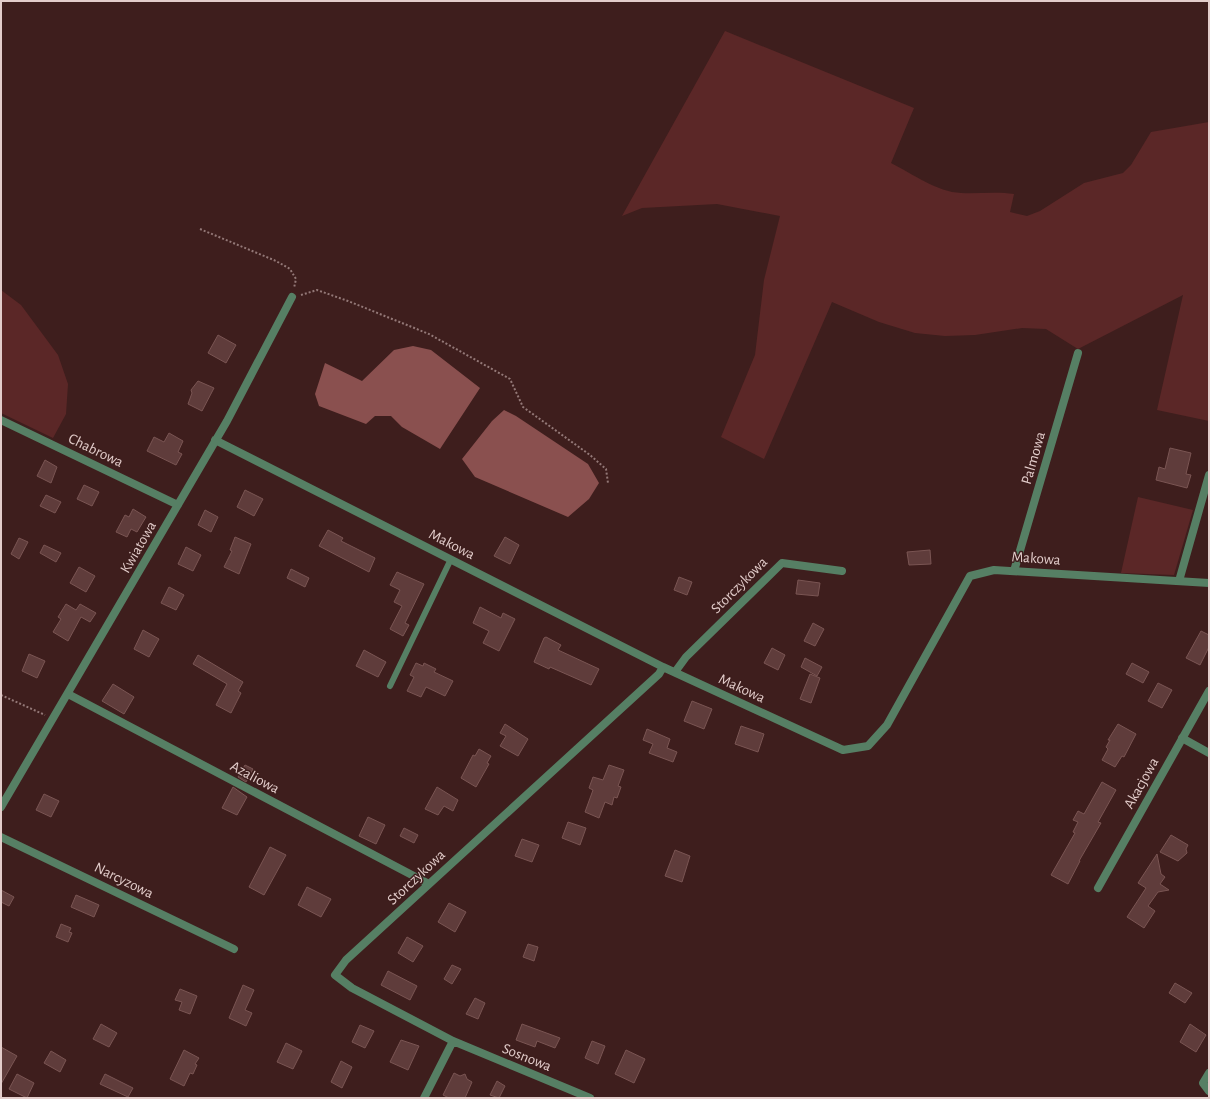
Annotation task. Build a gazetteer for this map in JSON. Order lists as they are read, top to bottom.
{
  "streets": {
    "street": [
      "Chabrowa",
      "Palmowa",
      "Makowa",
      "Kwiatowa",
      "Storczykowa",
      "Azaliowa",
      "Akacjowa",
      "Narcyzowa",
      "Sosnowa"
    ]
  },
  "crossings": [
    ["Chabrowa", "Kwiatowa"],
    ["Palmowa", "Makowa"],
    ["Makowa", "Kwiatowa"],
    ["Makowa", "Storczykowa"],
    ["Kwiatowa", "Azaliowa"],
    ["Storczykowa", "Azaliowa"],
    ["Storczykowa", "Sosnowa"]
  ]
}
